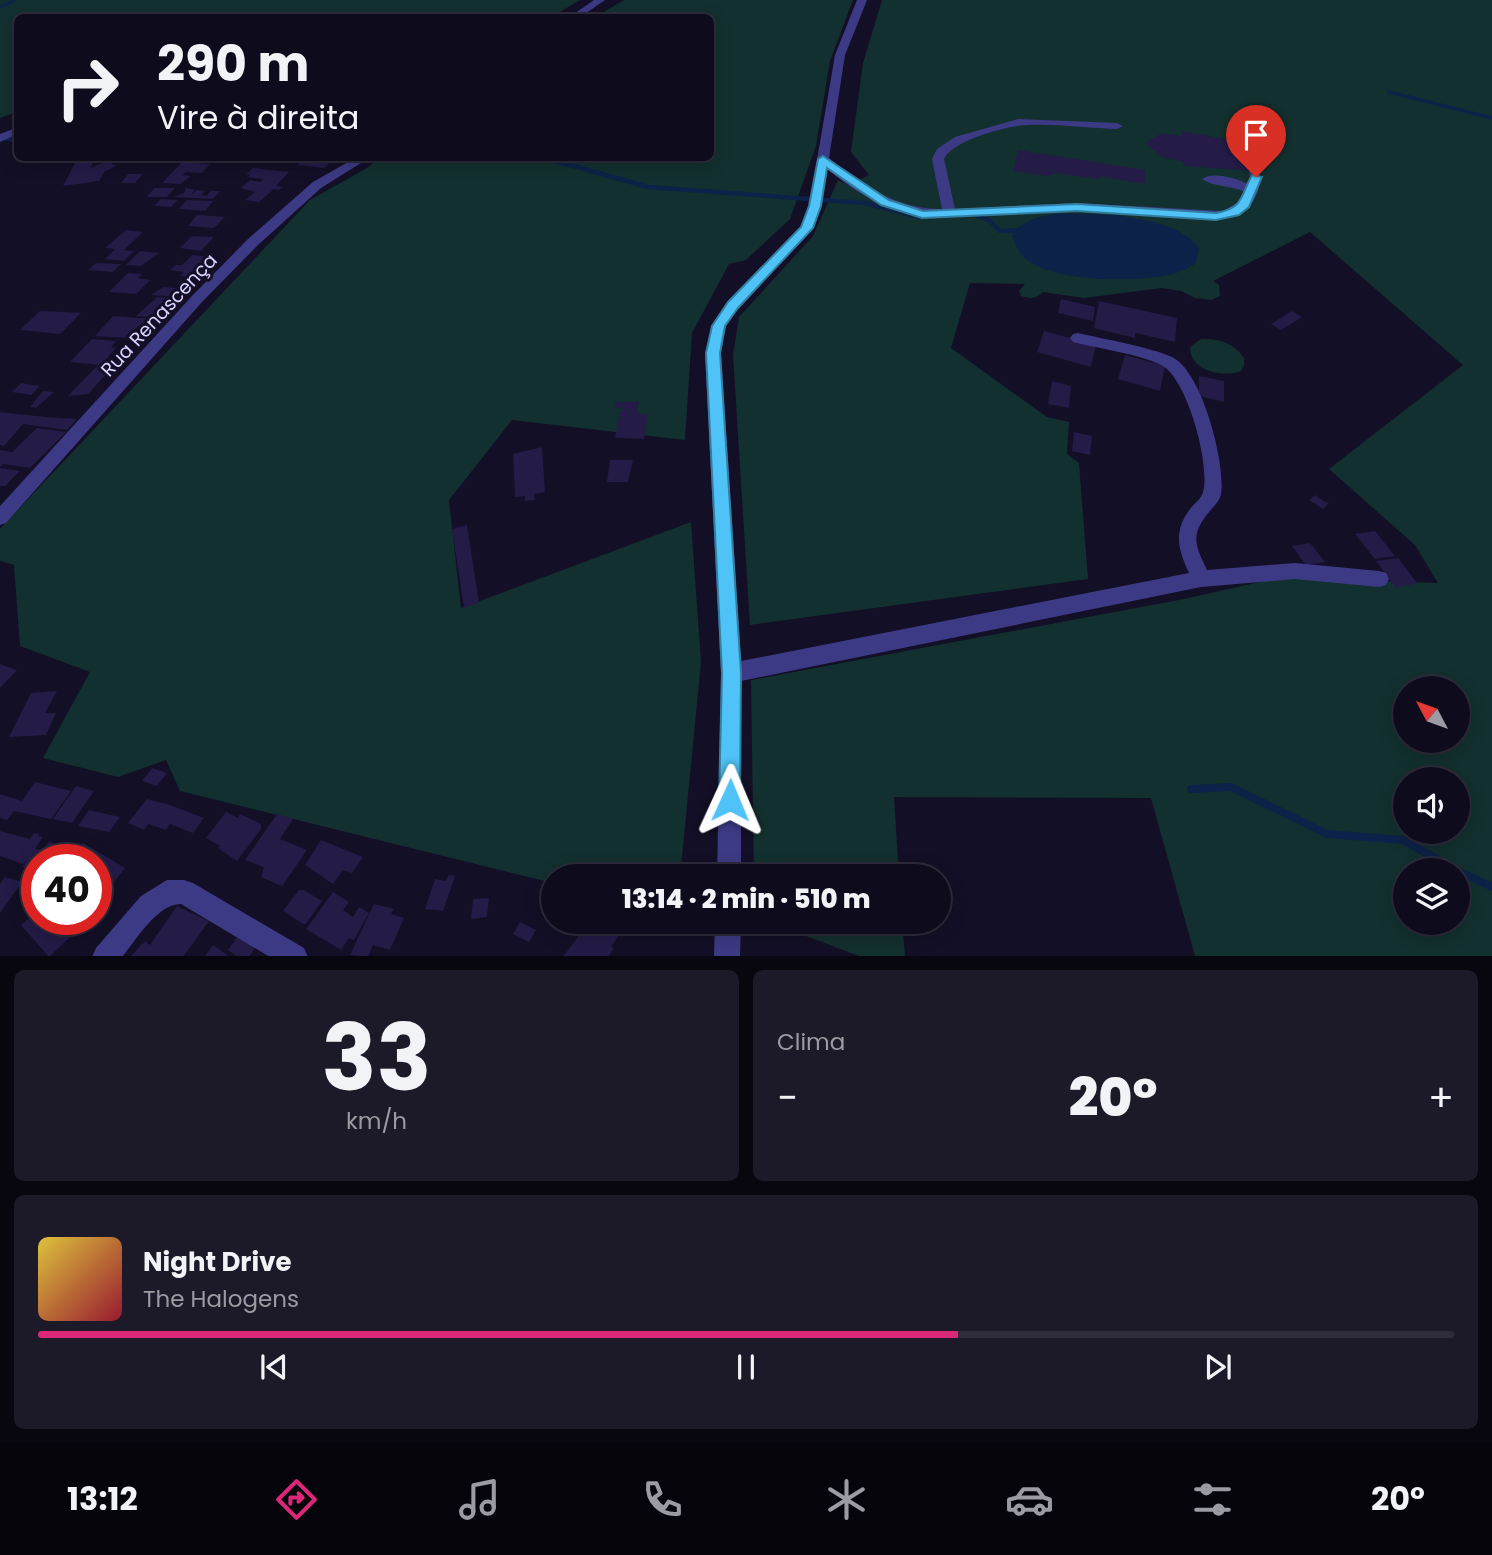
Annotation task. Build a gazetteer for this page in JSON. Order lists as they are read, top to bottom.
{
  "streets": {
    "street": ["Rua Renascença"]
  },
  "north": "top left",
  "page": {
    "turn": ["290 m", "Vire à direita"],
    "limit": "40",
    "trip": "13:14 · 2 min · 510 m",
    "tile": [
      ["33", "km/h"],
      "Clima"
    ],
    "heat": ["−", "20°", "+"],
    "song": ["Night Drive", "The Halogens"],
    "tabs": ["13:12", "20°"]
  }
}
